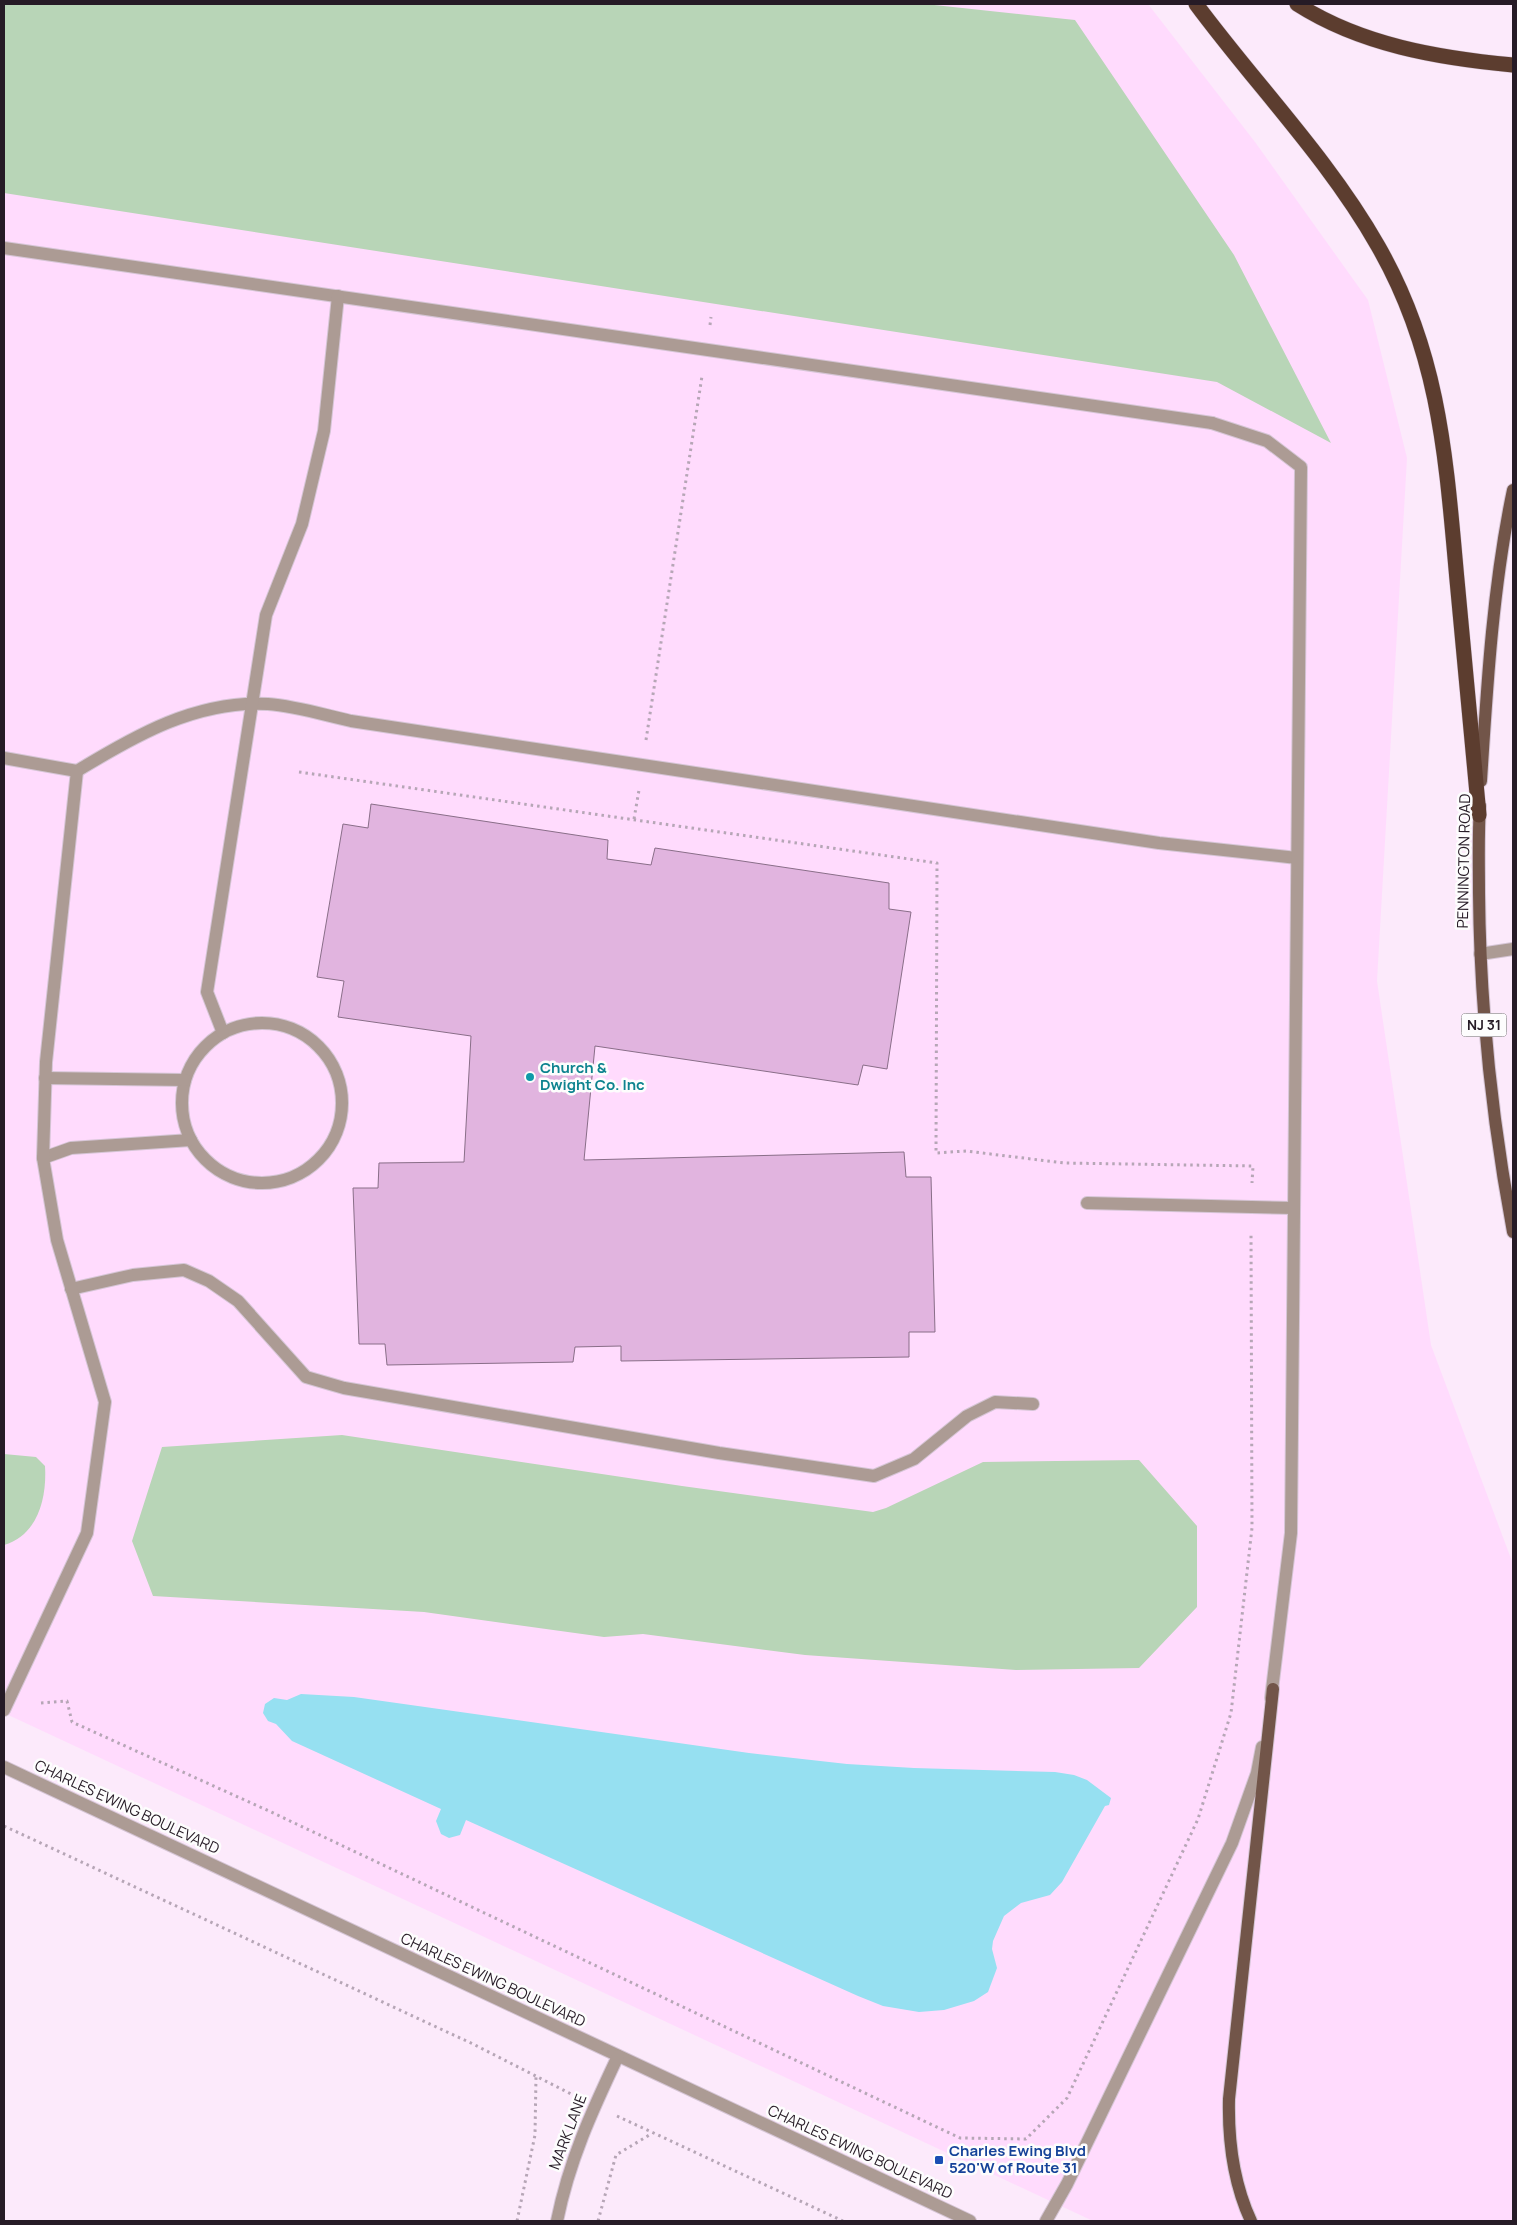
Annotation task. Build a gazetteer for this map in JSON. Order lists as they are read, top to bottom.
{
  "streets": {
    "main road": ["PENNINGTON ROAD", "NJ 31"],
    "street": ["CHARLES EWING BOULEVARD", "MARK LANE"]
  },
  "crossings": [
    ["CHARLES EWING BOULEVARD", "MARK LANE"]
  ],
  "places": {
    "other": ["Church & Dwight Co. Inc"],
    "transit": ["Charles Ewing Blvd 520'W of Route 31"]
  }
}
